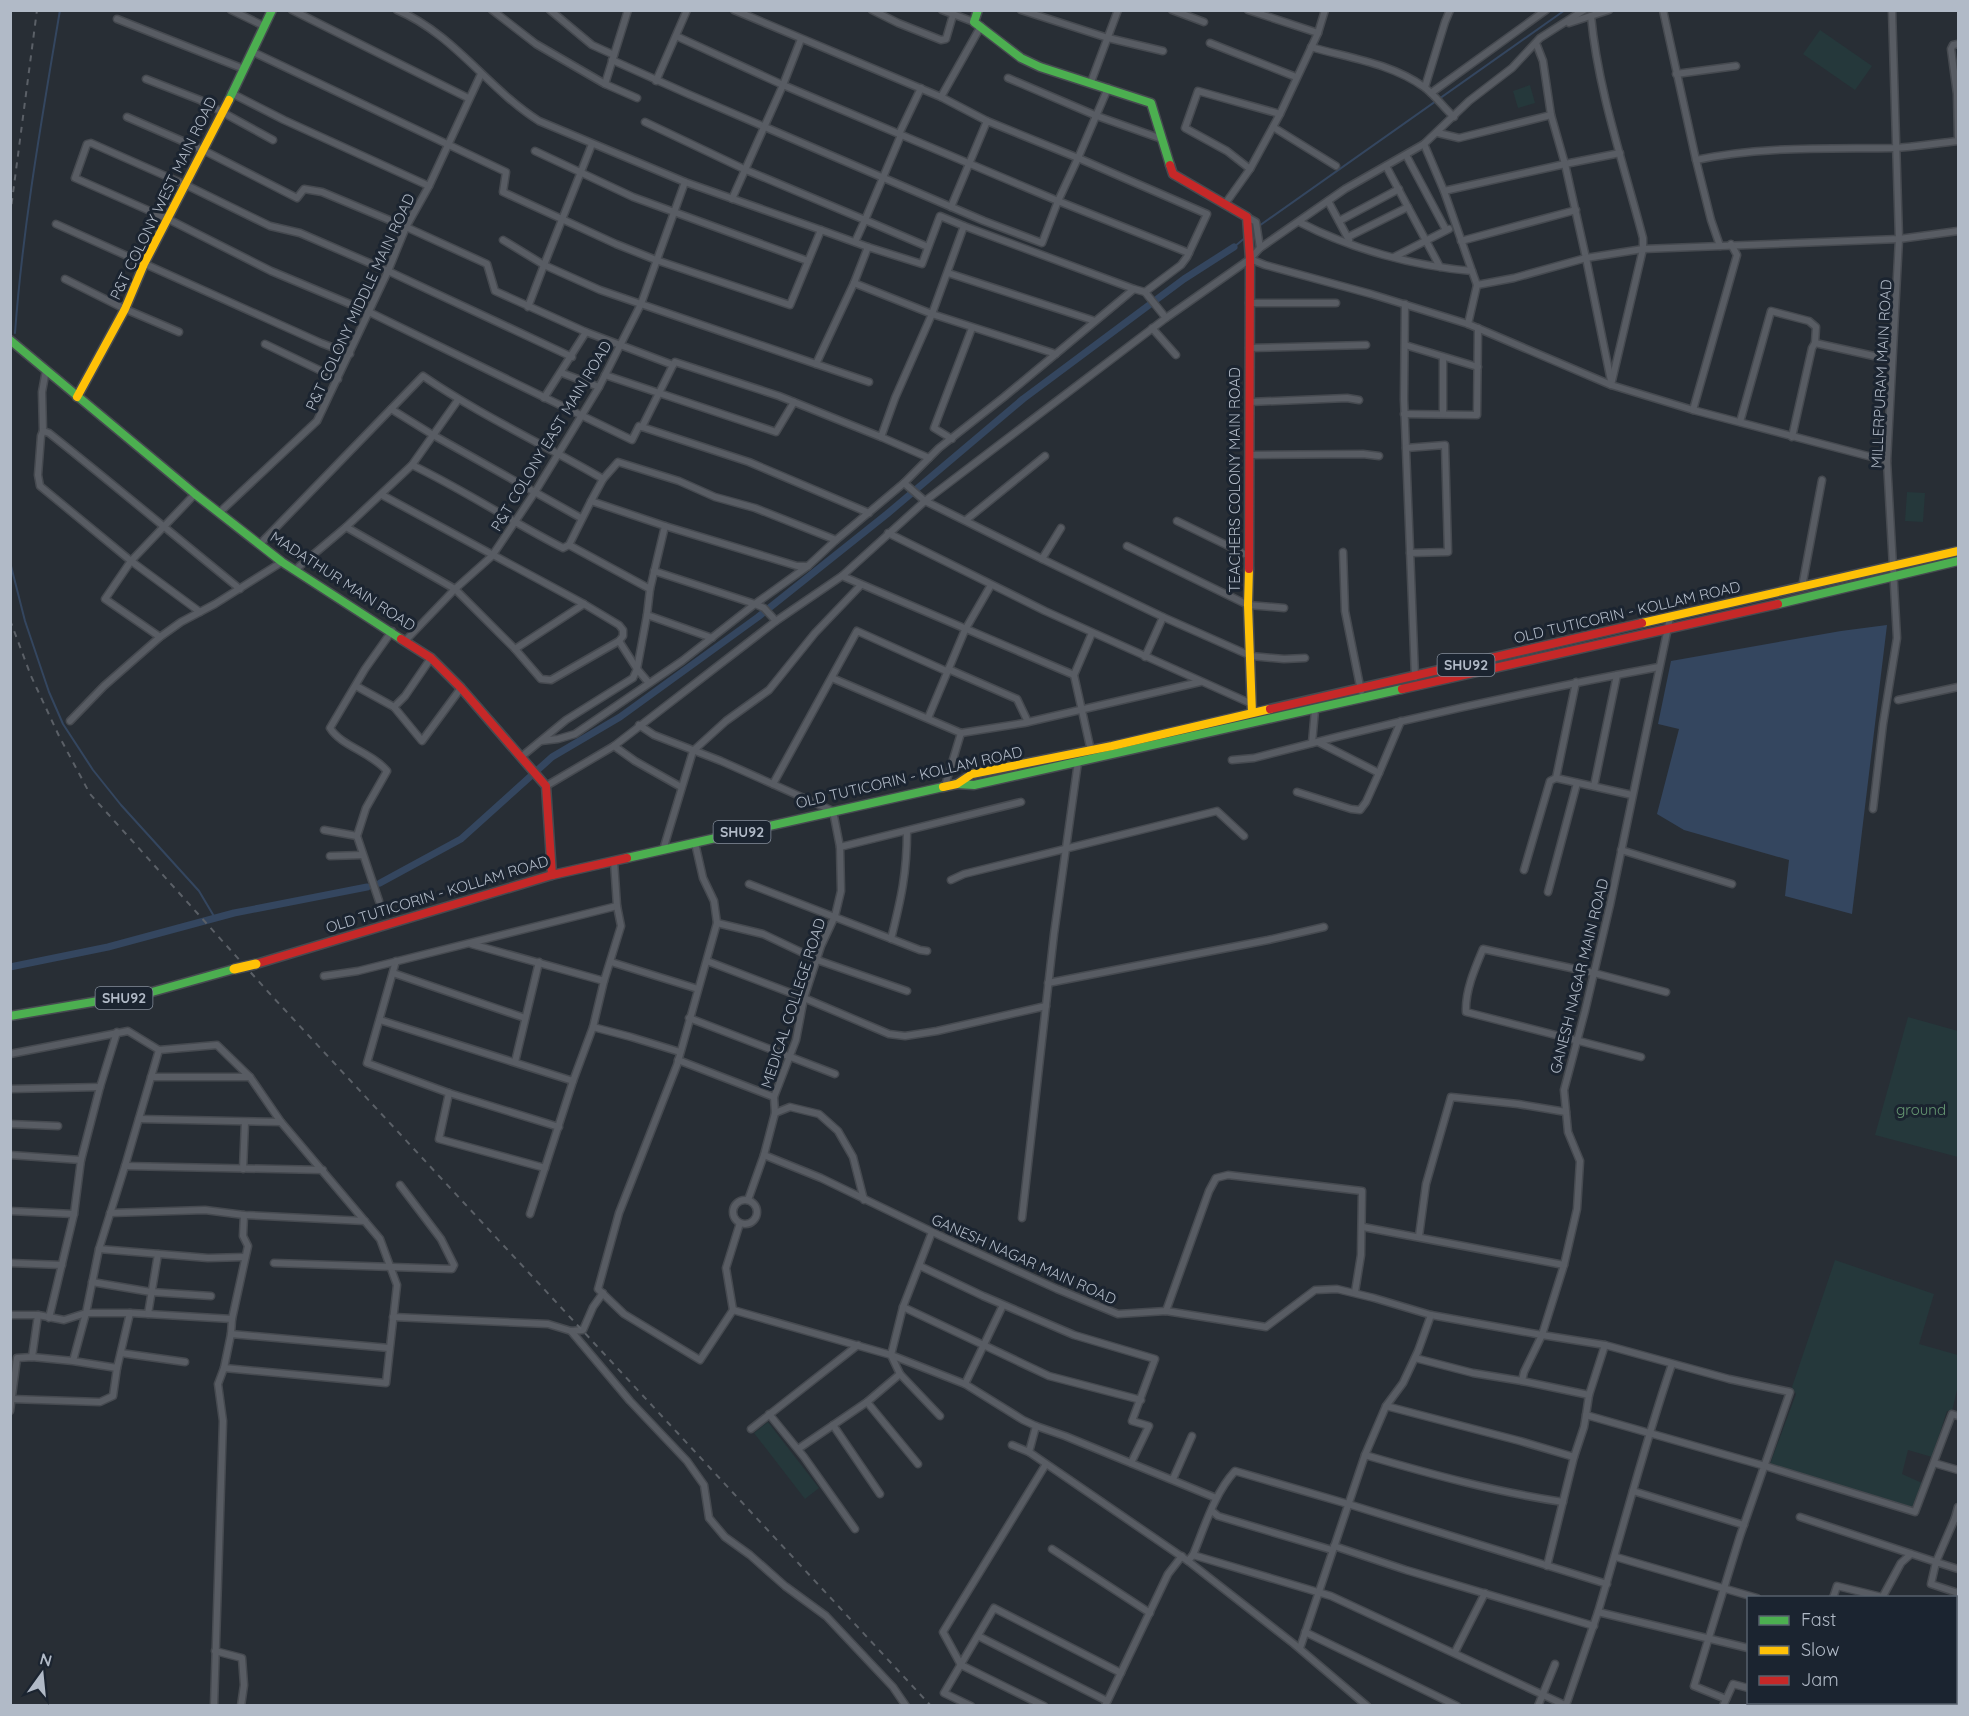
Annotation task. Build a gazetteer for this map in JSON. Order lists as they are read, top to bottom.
{
  "streets": {
    "main road": [
      "P&T COLONY WEST MAIN ROAD",
      "TEACHERS COLONY MAIN ROAD",
      "MADATHUR MAIN ROAD",
      "OLD TUTICORIN - KOLLAM ROAD",
      "SHU92"
    ],
    "street": [
      "P&T COLONY MIDDLE MAIN ROAD",
      "MILLERPURAM MAIN ROAD",
      "P&T COLONY EAST MAIN ROAD",
      "GANESH NAGAR MAIN ROAD",
      "MEDICAL COLLEGE ROAD"
    ]
  },
  "crossings": [
    ["P&T COLONY WEST MAIN ROAD", "MADATHUR MAIN ROAD"],
    ["P&T COLONY MIDDLE MAIN ROAD", "MADATHUR MAIN ROAD"],
    ["MILLERPURAM MAIN ROAD", "OLD TUTICORIN - KOLLAM ROAD"],
    ["P&T COLONY EAST MAIN ROAD", "MADATHUR MAIN ROAD"],
    ["TEACHERS COLONY MAIN ROAD", "OLD TUTICORIN - KOLLAM ROAD"],
    ["OLD TUTICORIN - KOLLAM ROAD", "GANESH NAGAR MAIN ROAD"],
    ["OLD TUTICORIN - KOLLAM ROAD", "MEDICAL COLLEGE ROAD"],
    ["GANESH NAGAR MAIN ROAD", "MEDICAL COLLEGE ROAD"]
  ],
  "parks": ["ground"],
  "legend": ["Fast", "Slow", "Jam"],
  "north": "top"
}
